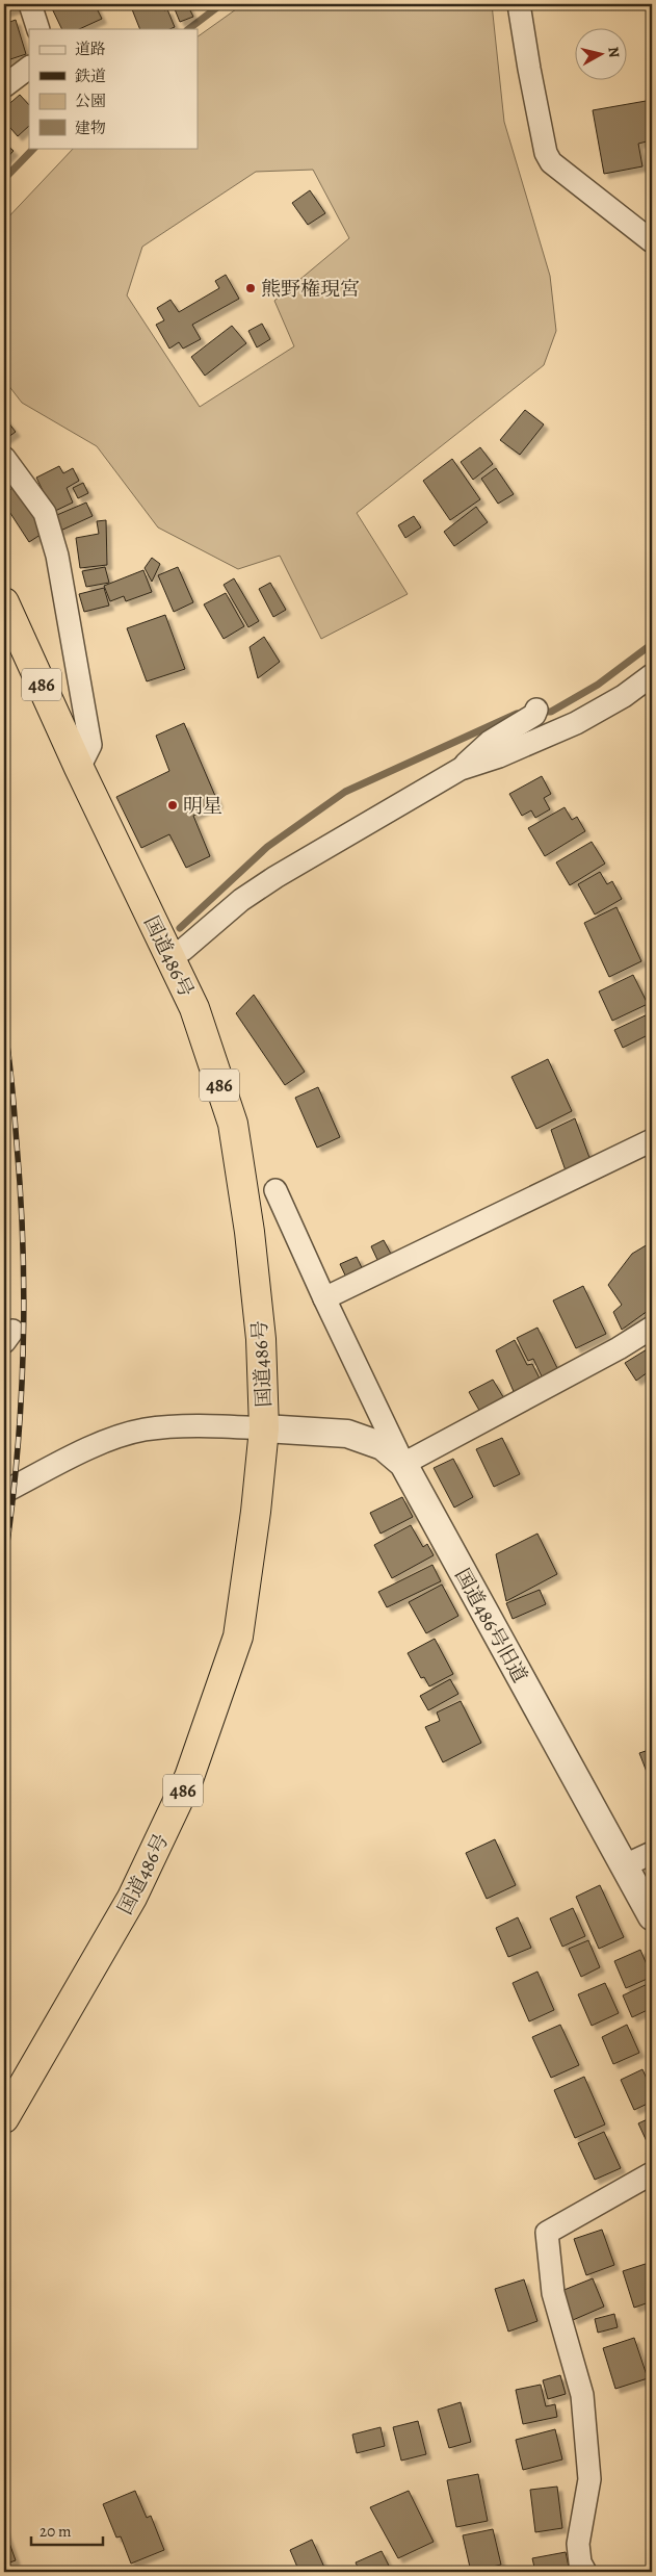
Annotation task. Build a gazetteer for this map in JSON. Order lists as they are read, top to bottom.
{
  "streets": {
    "highway": ["486", "国道486号"],
    "street": ["国道486号旧道"]
  },
  "crossings": [
    ["国道486号", "国道486号旧道"]
  ],
  "places": ["熊野権現宮", "明星"],
  "legend": [
    "道路",
    "鉄道",
    "公園",
    "建物"
  ],
  "scale_bar": "20 m",
  "north": "right"
}
